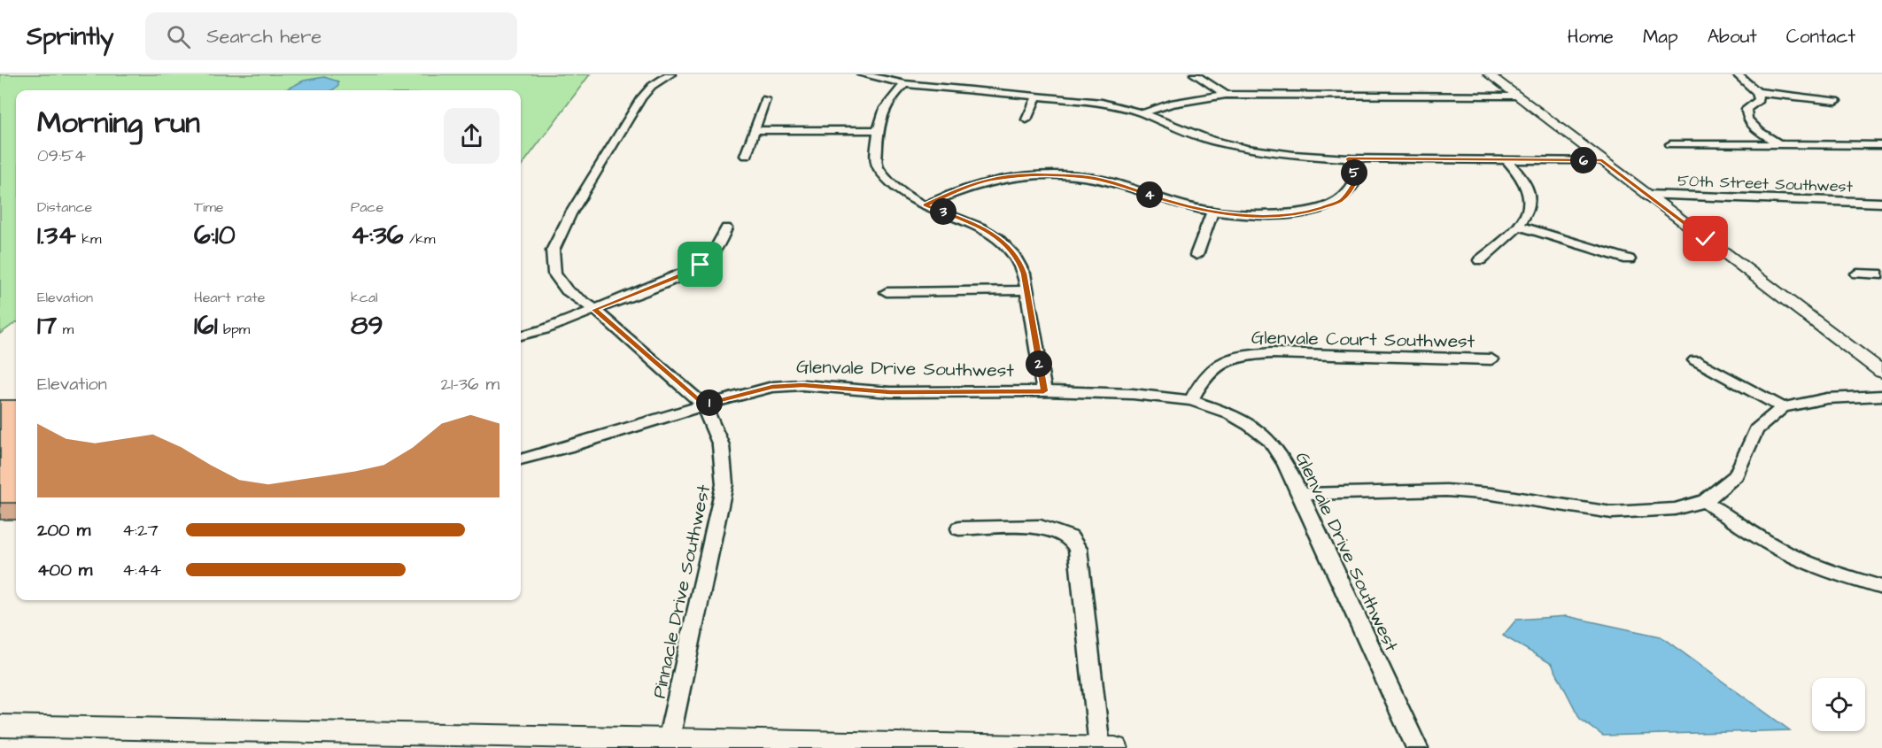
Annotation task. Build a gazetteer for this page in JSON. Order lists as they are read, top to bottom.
{
  "streets": {
    "street": [
      "50th Street Southwest",
      "Glenvale Court Southwest",
      "Glenvale Drive Southwest",
      "Pinnacle Drive Southwest"
    ]
  },
  "crossings": [
    ["Glenvale Court Southwest", "Glenvale Drive Southwest"],
    ["Glenvale Drive Southwest", "Pinnacle Drive Southwest"]
  ],
  "page": {
    "header": "Sprintly",
    "search": "Search here",
    "nav": [
      "Home",
      "Map",
      "About",
      "Contact"
    ],
    "heading": ["Morning run", "09:54"],
    "pins": [
      "6",
      "5",
      "4",
      "3",
      "2",
      "1"
    ],
    "stats": [
      ["Distance", "1.34 km"],
      ["Time", "6:10"],
      ["Pace", "4:36 /km"],
      ["Elevation", "17 m"],
      ["Heart rate", "161 bpm"],
      ["kcal", "89"]
    ],
    "chart": ["Elevation", "21–36 m"],
    "list": [
      {
        "name": "200 m",
        "note": "4:27"
      },
      {
        "name": "400 m",
        "note": "4:44"
      }
    ]
  }
}
